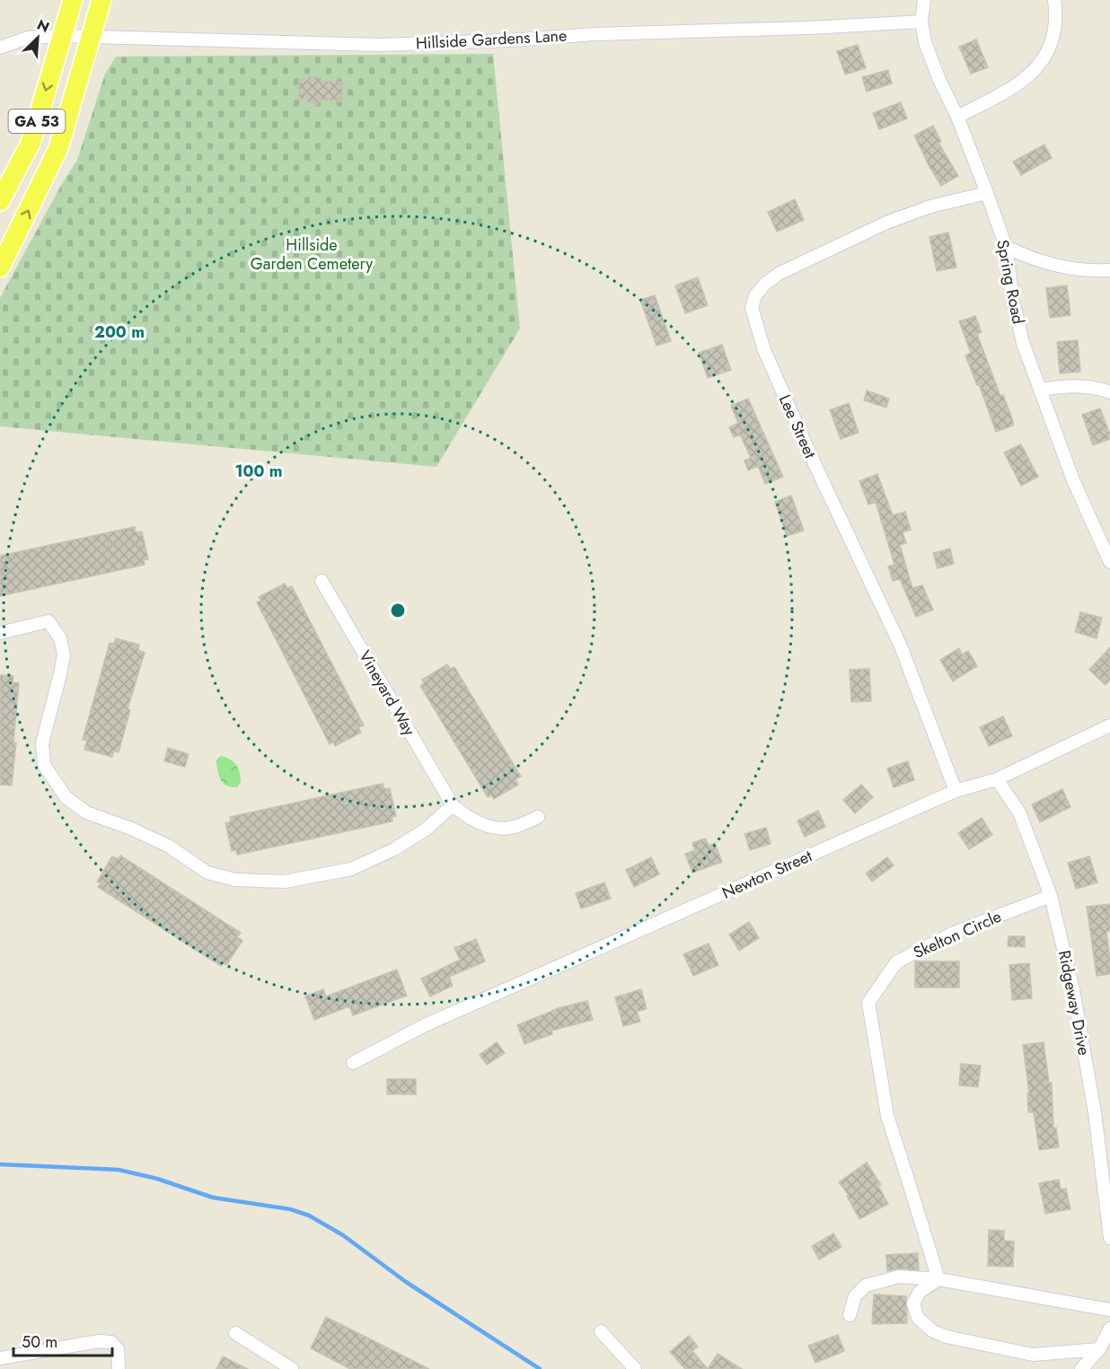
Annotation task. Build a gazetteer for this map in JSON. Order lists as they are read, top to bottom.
{
  "streets": {
    "main road": ["GA 53"],
    "street": [
      "Hillside Gardens Lane",
      "Spring Road",
      "Lee Street",
      "Vineyard Way",
      "Newton Street",
      "Skelton Circle",
      "Ridgeway Drive"
    ]
  },
  "crossings": [
    ["Hillside Gardens Lane", "GA 53"],
    ["Hillside Gardens Lane", "Spring Road"],
    ["Spring Road", "Lee Street"],
    ["Lee Street", "Newton Street"],
    ["Newton Street", "Ridgeway Drive"],
    ["Skelton Circle", "Ridgeway Drive"]
  ],
  "parks": ["Hillside Garden Cemetery"],
  "scale_bar": "50 m",
  "north": "top right",
  "rings": ["200 m", "100 m"]
}
